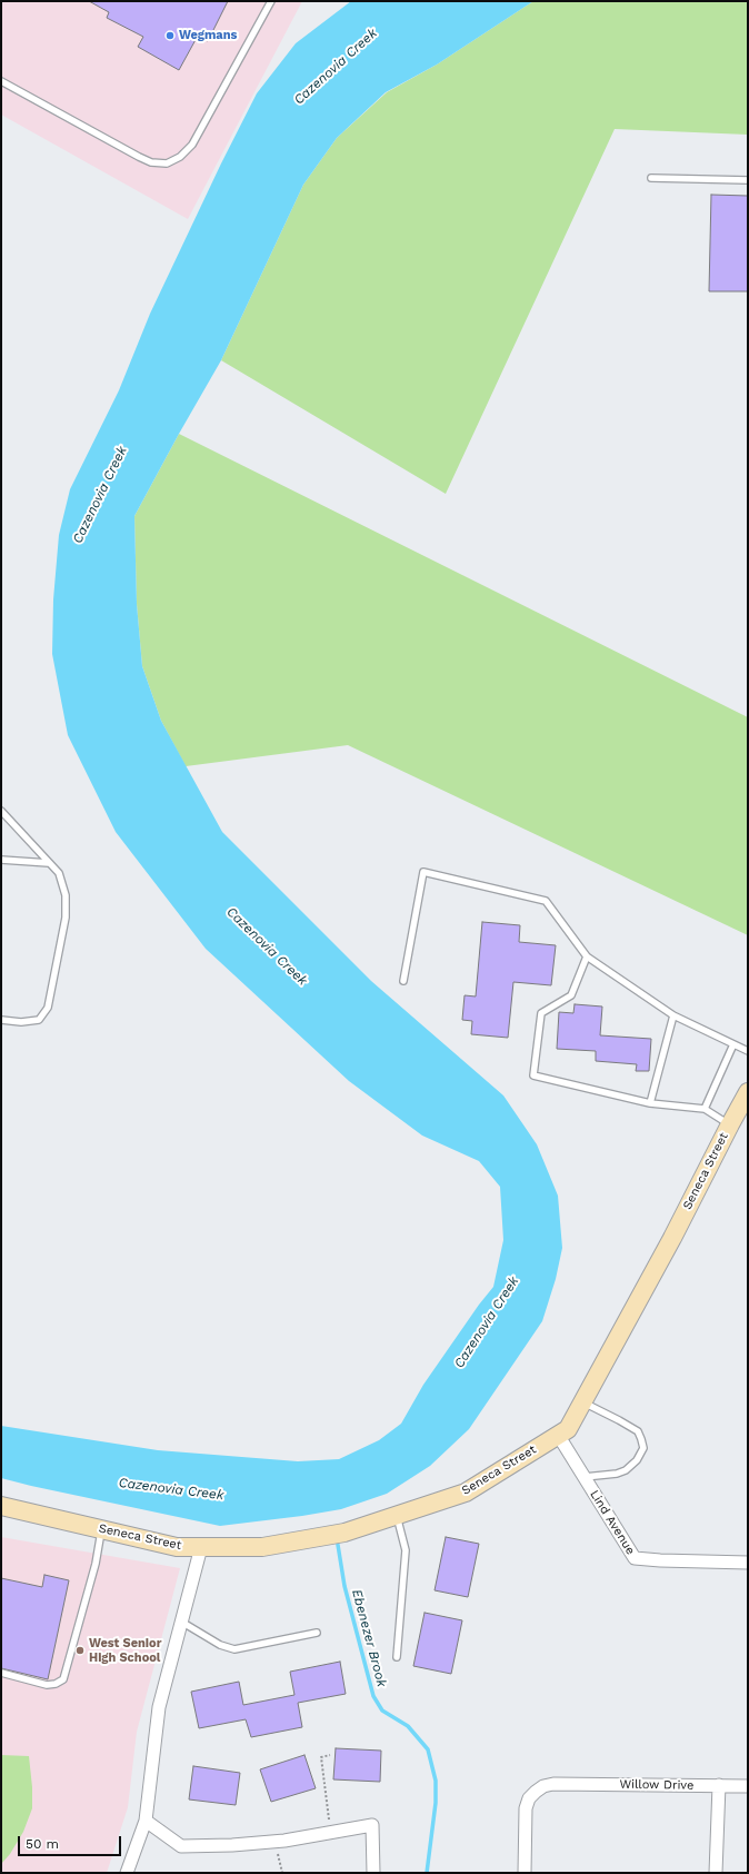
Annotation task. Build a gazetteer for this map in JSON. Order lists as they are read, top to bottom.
{
  "streets": {
    "street": ["Seneca Street", "Lind Avenue", "Willow Drive"]
  },
  "crossings": [
    ["Seneca Street", "Lind Avenue"]
  ],
  "water": ["Cazenovia Creek", "Ebenezer Brook"],
  "places": ["Wegmans", "West Senior High School"],
  "scale_bar": "50 m"
}
